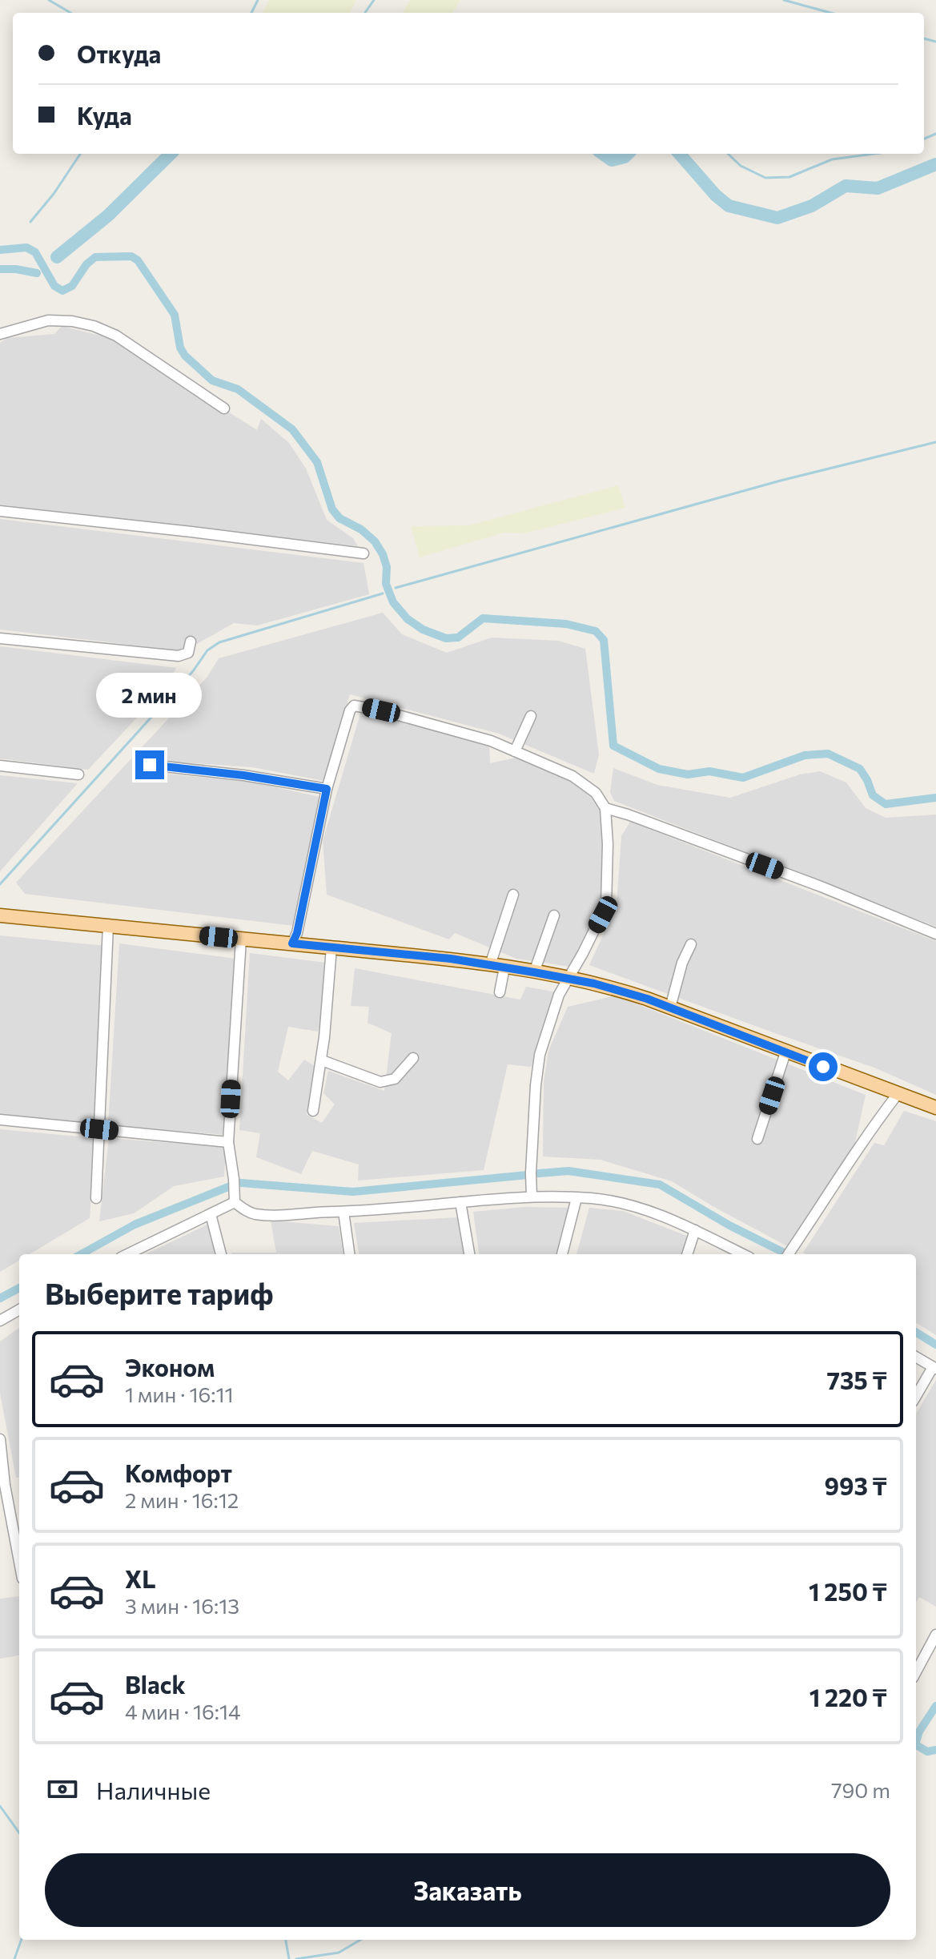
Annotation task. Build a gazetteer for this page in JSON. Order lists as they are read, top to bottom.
{
  "page": {
    "banner": ["Откуда", "Куда"],
    "bubble": "2 мин",
    "heading": "Выберите тариф",
    "list": [
      {
        "name": "Эконом",
        "note": "1 мин · 16:11",
        "value": "735 ₸"
      },
      {
        "name": "Комфорт",
        "note": "2 мин · 16:12",
        "value": "993 ₸"
      },
      {
        "name": "XL",
        "note": "3 мин · 16:13",
        "value": "1 250 ₸"
      },
      {
        "name": "Black",
        "note": "4 мин · 16:14",
        "value": "1 220 ₸"
      }
    ],
    "pay": ["Наличные", "790 m"],
    "buttons": "Заказать"
  }
}
